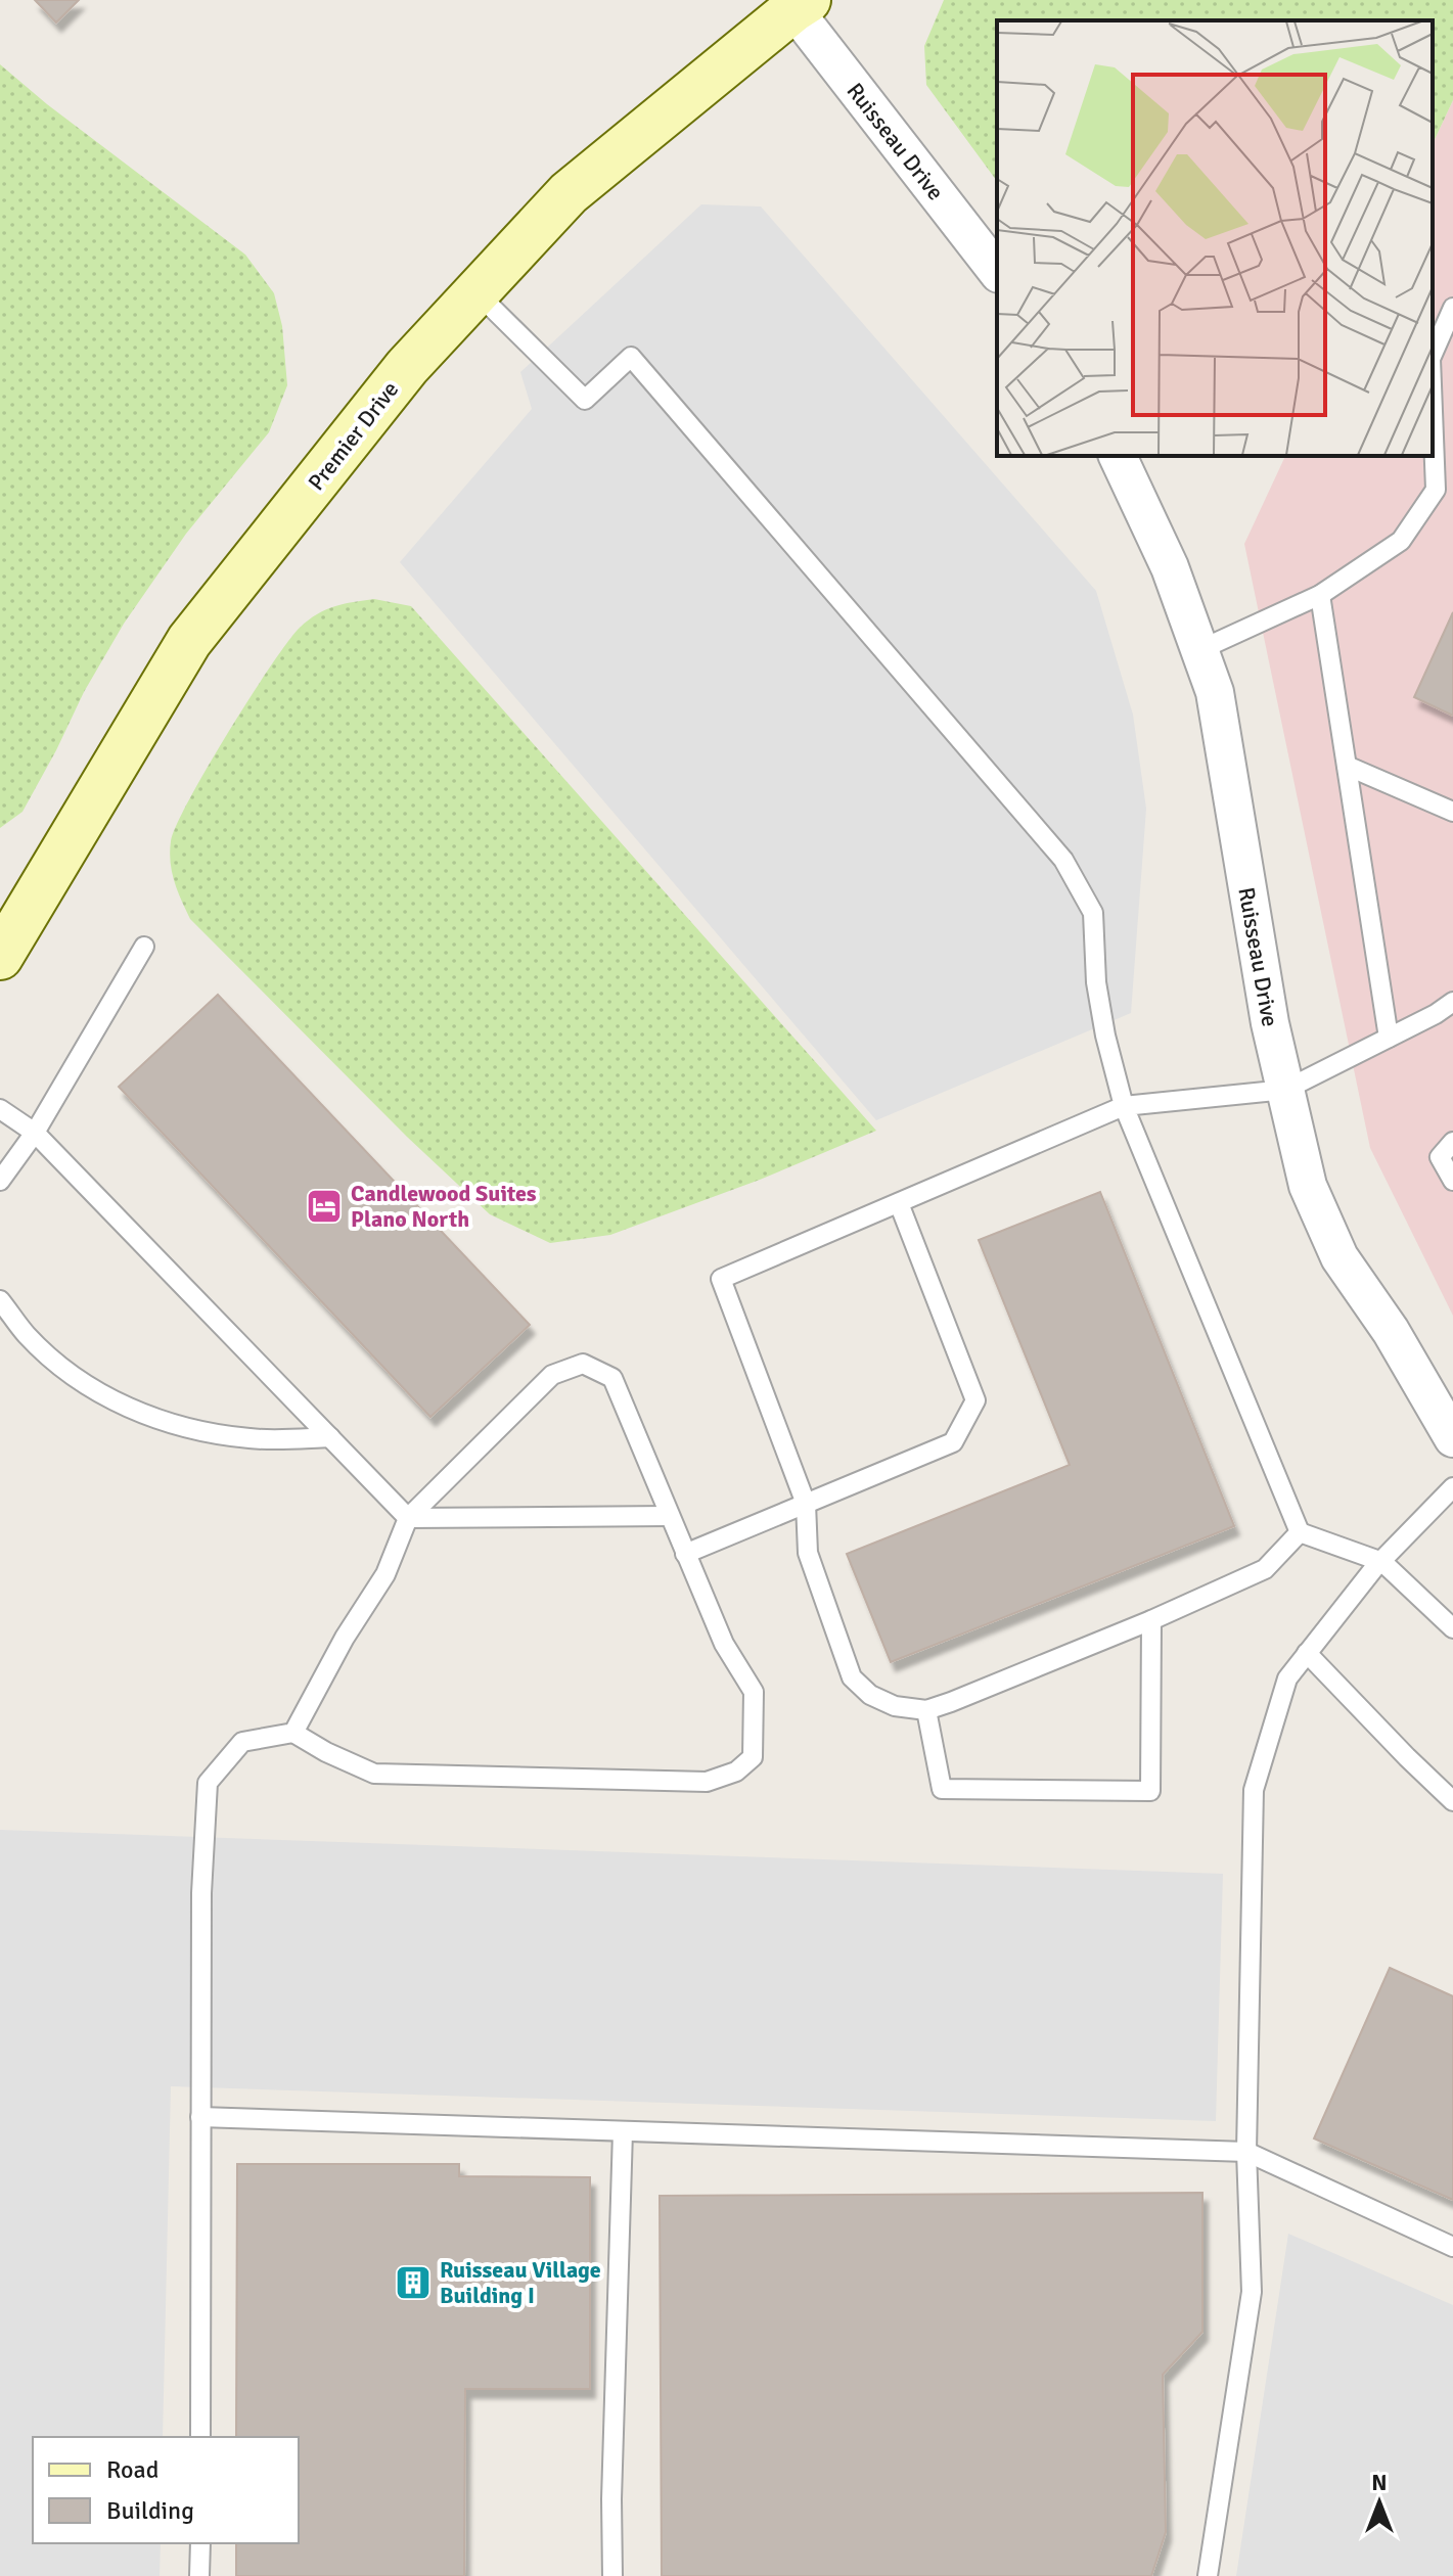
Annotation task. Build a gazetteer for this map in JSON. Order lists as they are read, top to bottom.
{
  "streets": {
    "street": ["Ruisseau Drive", "Premier Drive"]
  },
  "crossings": [
    ["Ruisseau Drive", "Premier Drive"]
  ],
  "places": {
    "hotel": ["Candlewood Suites Plano North"],
    "building": ["Ruisseau Village Building I"]
  },
  "legend": ["Road", "Building"],
  "north": "top"
}
